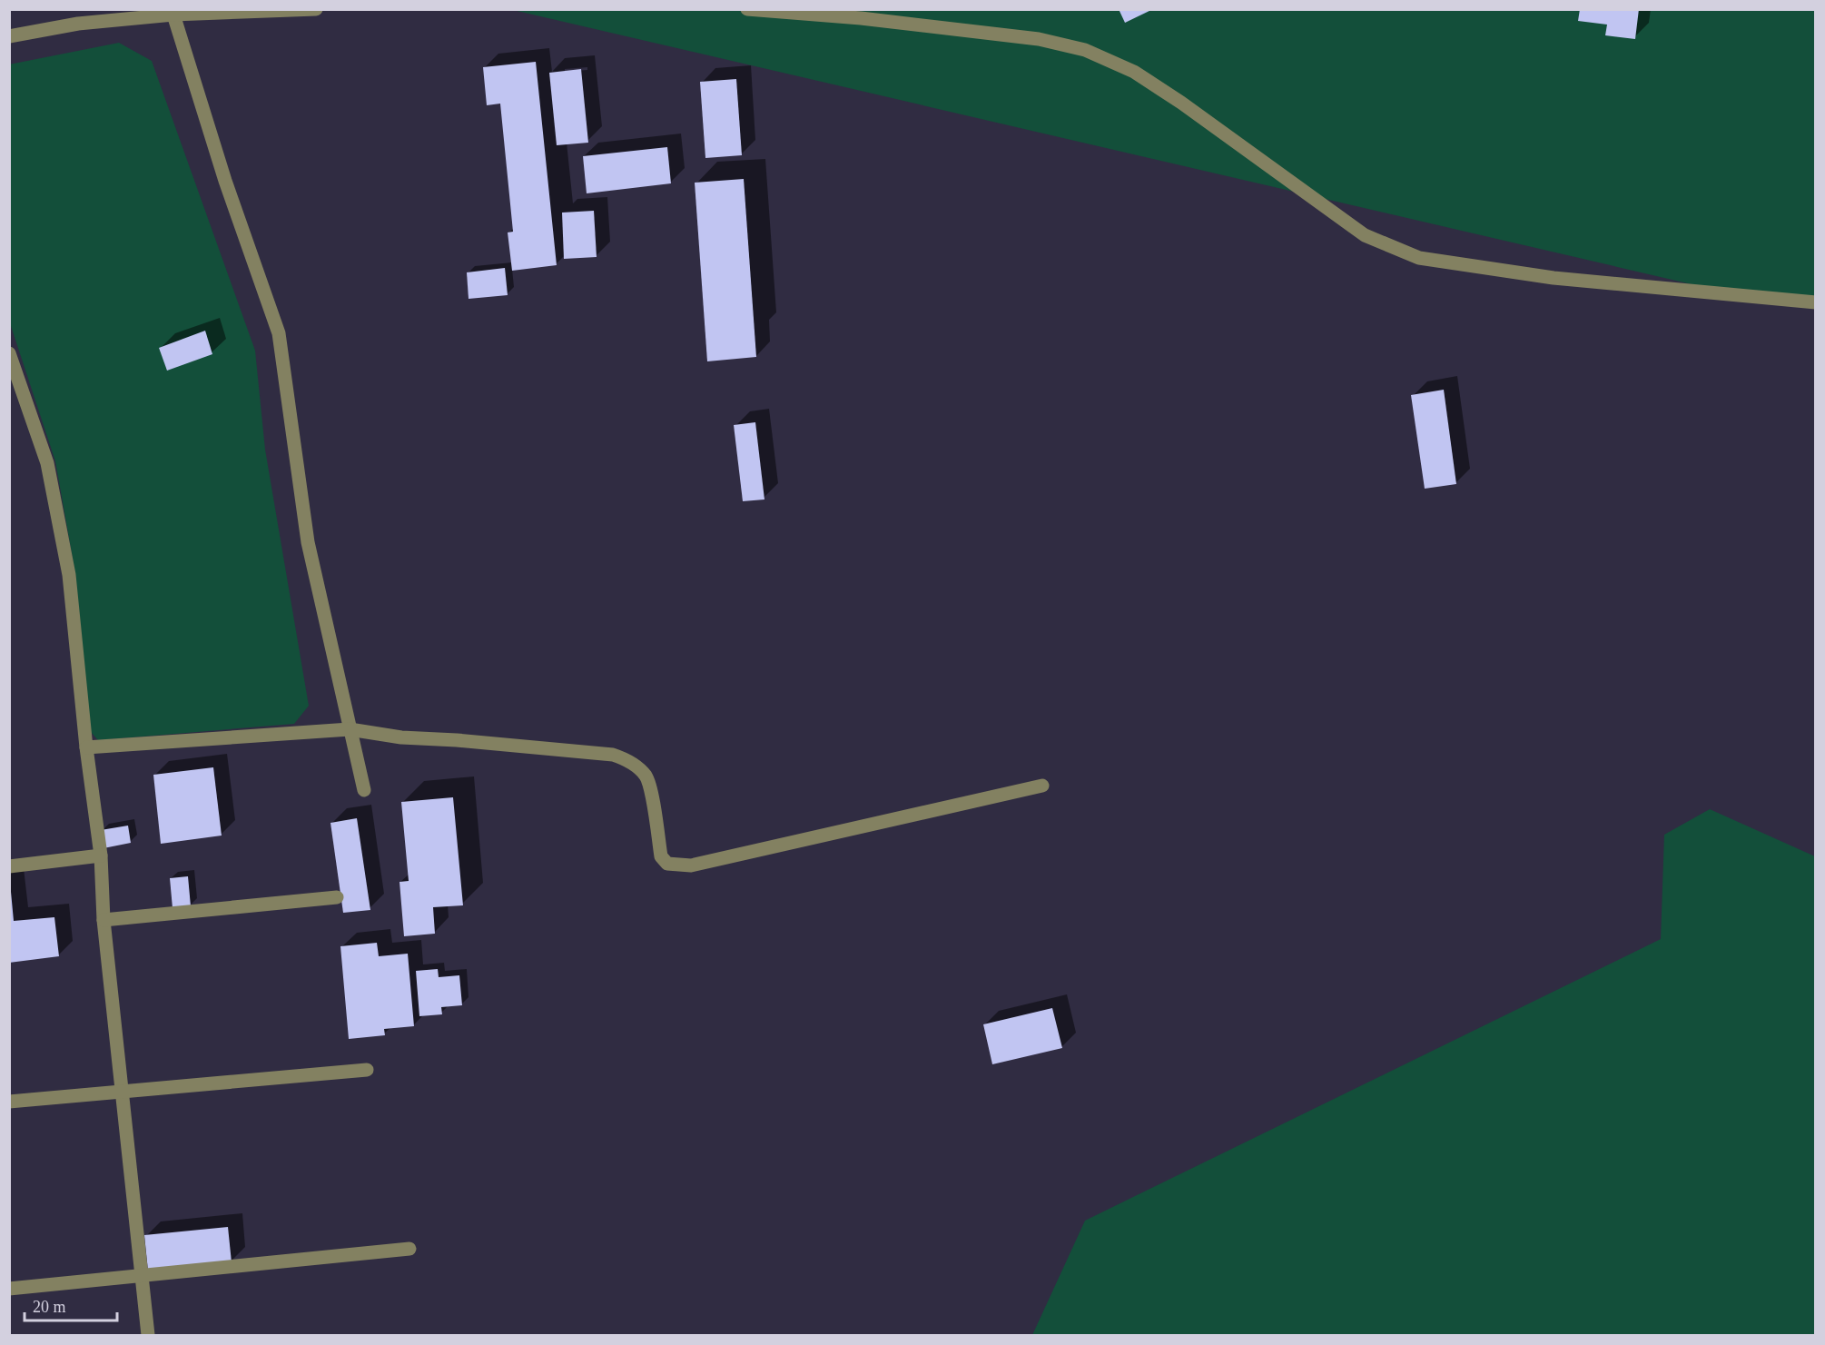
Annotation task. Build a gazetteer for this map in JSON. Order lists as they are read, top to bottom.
{
  "scale_bar": "20 m"
}
